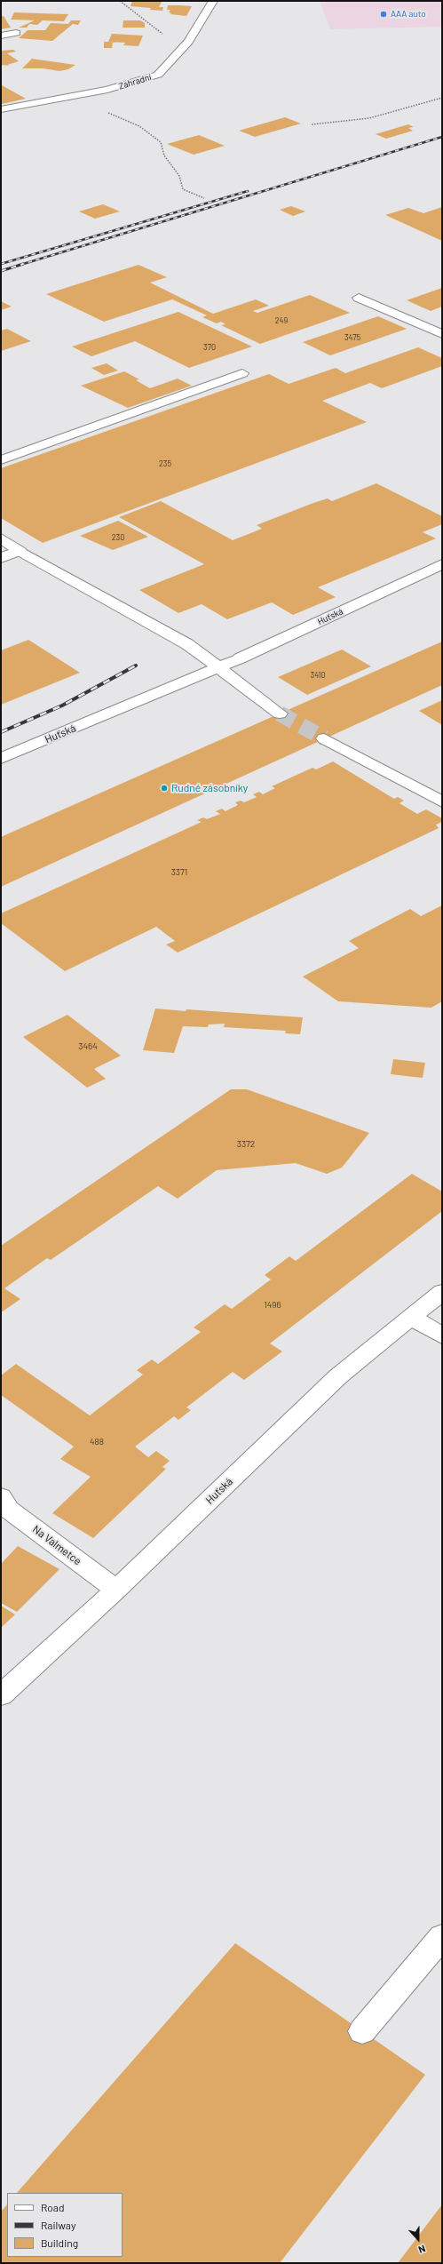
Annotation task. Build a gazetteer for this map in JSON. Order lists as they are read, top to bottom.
{
  "streets": {
    "street": ["Zahradní", "Huťská", "Na Valmetce"]
  },
  "crossings": [
    ["Huťská", "Na Valmetce"]
  ],
  "places": ["AAA auto", "Rudné zásobníky"],
  "house_numbers": [
    "249",
    "3475",
    "370",
    "235",
    "230",
    "3410",
    "3371",
    "3464",
    "3372",
    "1496",
    "488"
  ],
  "legend": ["Road", "Railway", "Building"],
  "north": "bottom"
}
